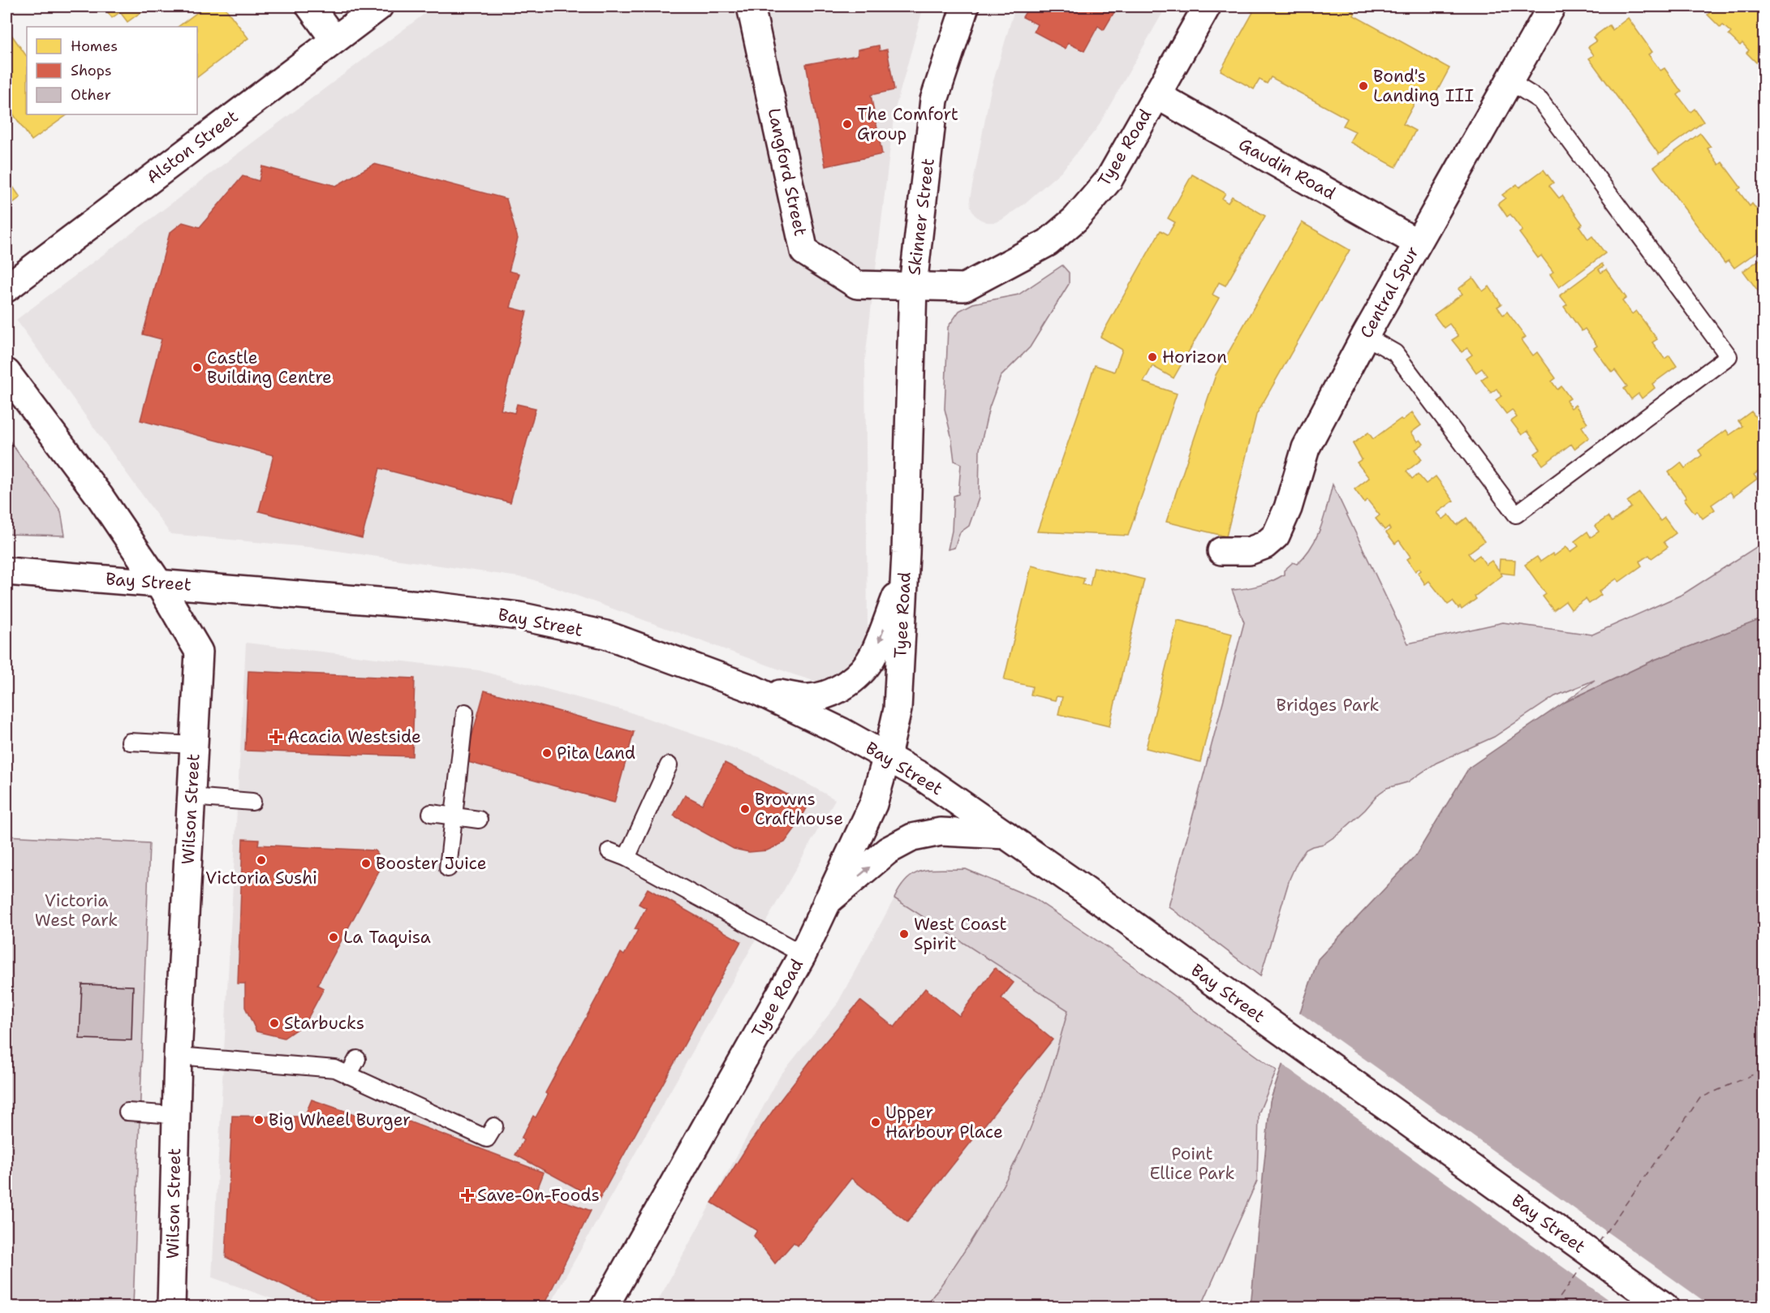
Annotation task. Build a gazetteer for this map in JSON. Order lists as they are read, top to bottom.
{
  "streets": {
    "street": [
      "Alston Street",
      "Tyee Road",
      "Gaudin Road",
      "Langford Street",
      "Skinner Street",
      "Central Spur",
      "Bay Street",
      "Wilson Street"
    ]
  },
  "crossings": [
    ["Tyee Road", "Gaudin Road"],
    ["Tyee Road", "Langford Street"],
    ["Tyee Road", "Skinner Street"],
    ["Tyee Road", "Bay Street"],
    ["Gaudin Road", "Central Spur"],
    ["Langford Street", "Skinner Street"],
    ["Bay Street", "Wilson Street"]
  ],
  "parks": ["Bridges Park", "Victoria West Park", "Point Ellice Park"],
  "places": {
    "other": [
      "Bond's Landing III",
      "The Comfort Group",
      "Horizon",
      "Castle Building Centre",
      "Pita Land",
      "Browns Crafthouse",
      "Victoria Sushi",
      "Booster Juice",
      "West Coast Spirit",
      "La Taquisa",
      "Starbucks",
      "Big Wheel Burger",
      "Upper Harbour Place"
    ],
    "health": ["Acacia Westside", "Save-On-Foods"]
  },
  "legend": ["Homes", "Shops", "Other"]
}
